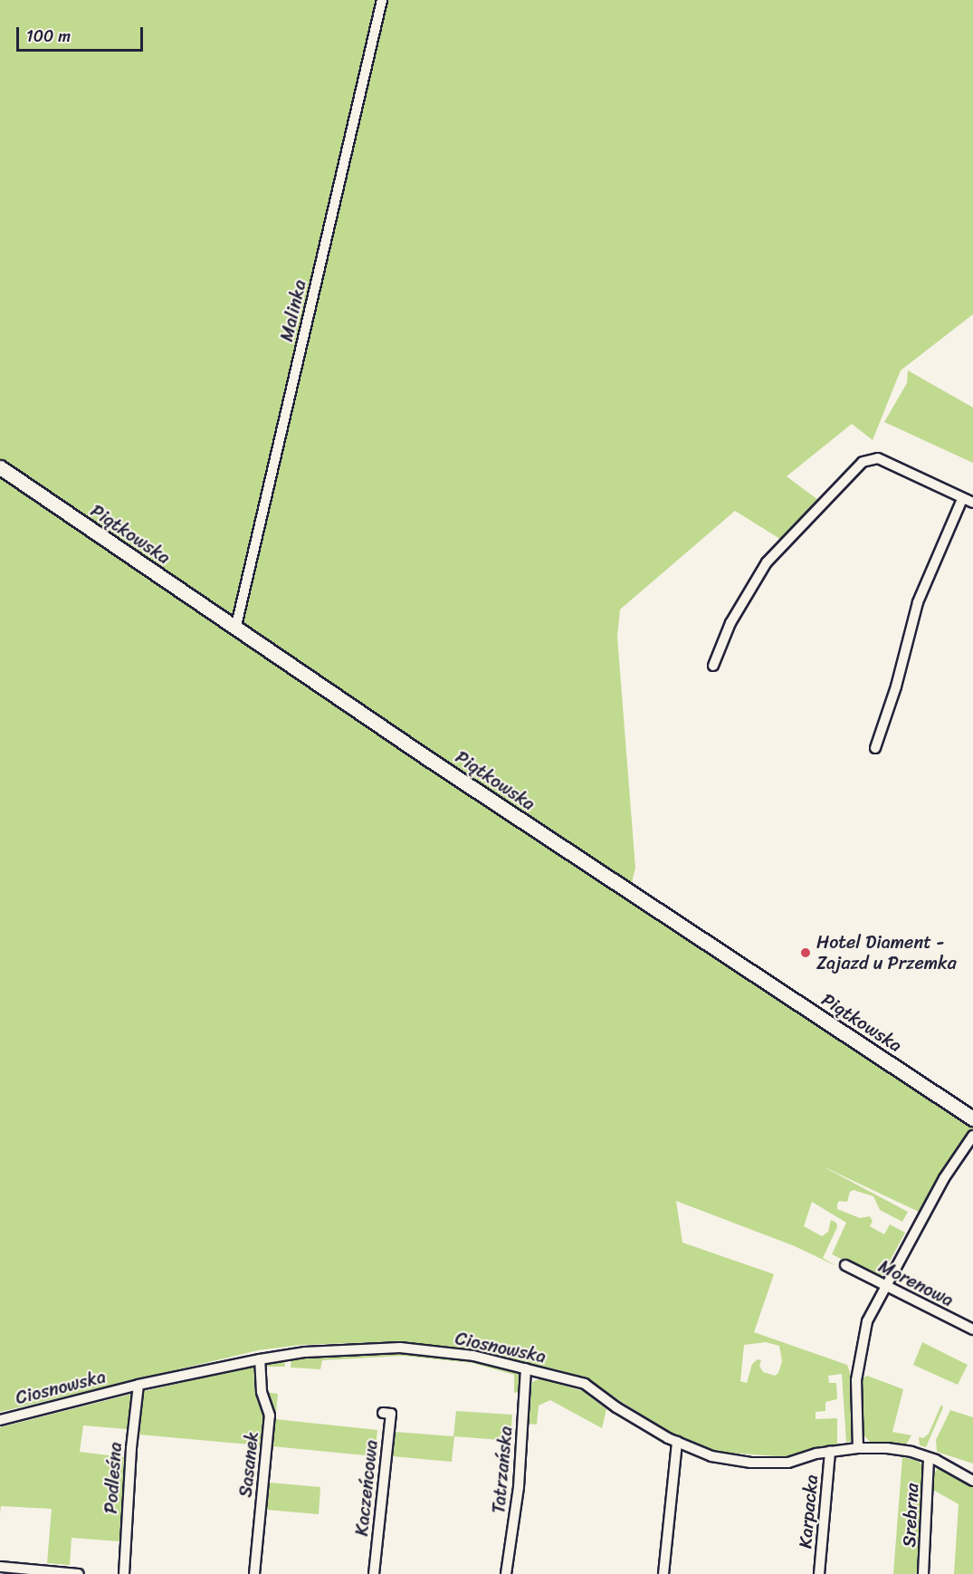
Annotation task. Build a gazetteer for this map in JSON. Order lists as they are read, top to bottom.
{
  "streets": {
    "main road": ["Piątkowska"],
    "street": [
      "Malinka",
      "Morenowa",
      "Ciosnowska",
      "Sasanek",
      "Tatrzańska",
      "Podleśna",
      "Kaczeńcowa",
      "Karpacka",
      "Srebrna"
    ]
  },
  "crossings": [
    ["Malinka", "Piątkowska"],
    ["Ciosnowska", "Sasanek"],
    ["Ciosnowska", "Tatrzańska"],
    ["Ciosnowska", "Podleśna"],
    ["Ciosnowska", "Karpacka"],
    ["Ciosnowska", "Srebrna"]
  ],
  "places": ["Hotel Diament - Zajazd u Przemka"],
  "scale_bar": "100 m"
}
